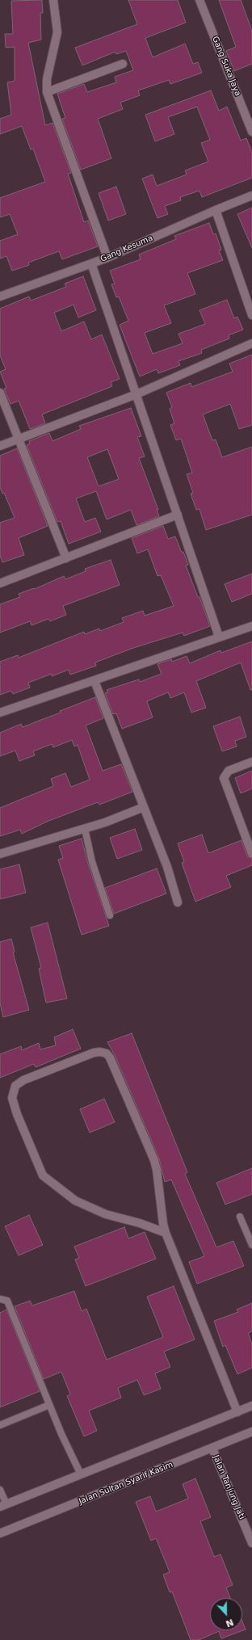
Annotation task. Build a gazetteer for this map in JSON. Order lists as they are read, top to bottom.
{
  "streets": {
    "street": [
      "Gang Suka Jaya",
      "Gang Kesuma",
      "Jalan Sultan Syarif Kasim",
      "Jalan Tanjung Jati"
    ]
  },
  "crossings": [
    ["Jalan Sultan Syarif Kasim", "Jalan Tanjung Jati"]
  ],
  "north": "bottom"
}
